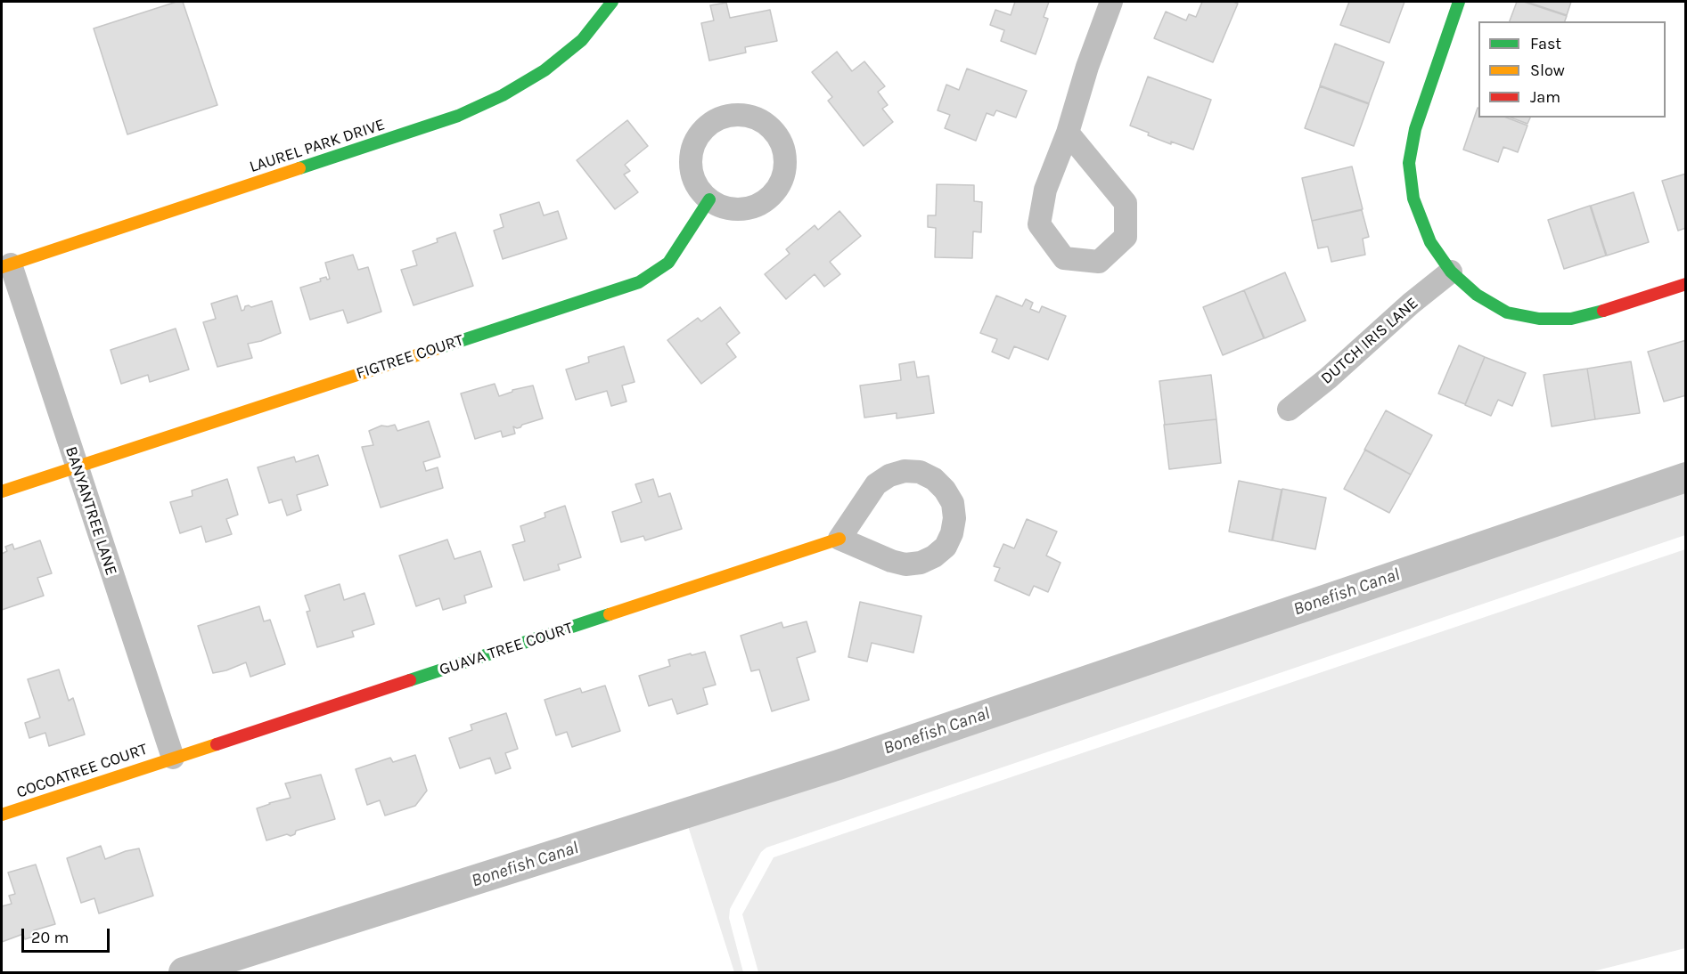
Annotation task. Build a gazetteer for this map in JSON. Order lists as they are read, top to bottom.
{
  "streets": {
    "street": [
      "LAUREL PARK DRIVE",
      "DUTCH IRIS LANE",
      "FIGTREE COURT",
      "BANYANTREE LANE",
      "GUAVA TREE COURT",
      "COCOATREE COURT"
    ]
  },
  "crossings": [
    ["LAUREL PARK DRIVE", "BANYANTREE LANE"],
    ["FIGTREE COURT", "BANYANTREE LANE"],
    ["BANYANTREE LANE", "GUAVA TREE COURT"],
    ["BANYANTREE LANE", "COCOATREE COURT"],
    ["GUAVA TREE COURT", "COCOATREE COURT"]
  ],
  "water": ["Bonefish Canal"],
  "legend": ["Fast", "Slow", "Jam"],
  "scale_bar": "20 m"
}
